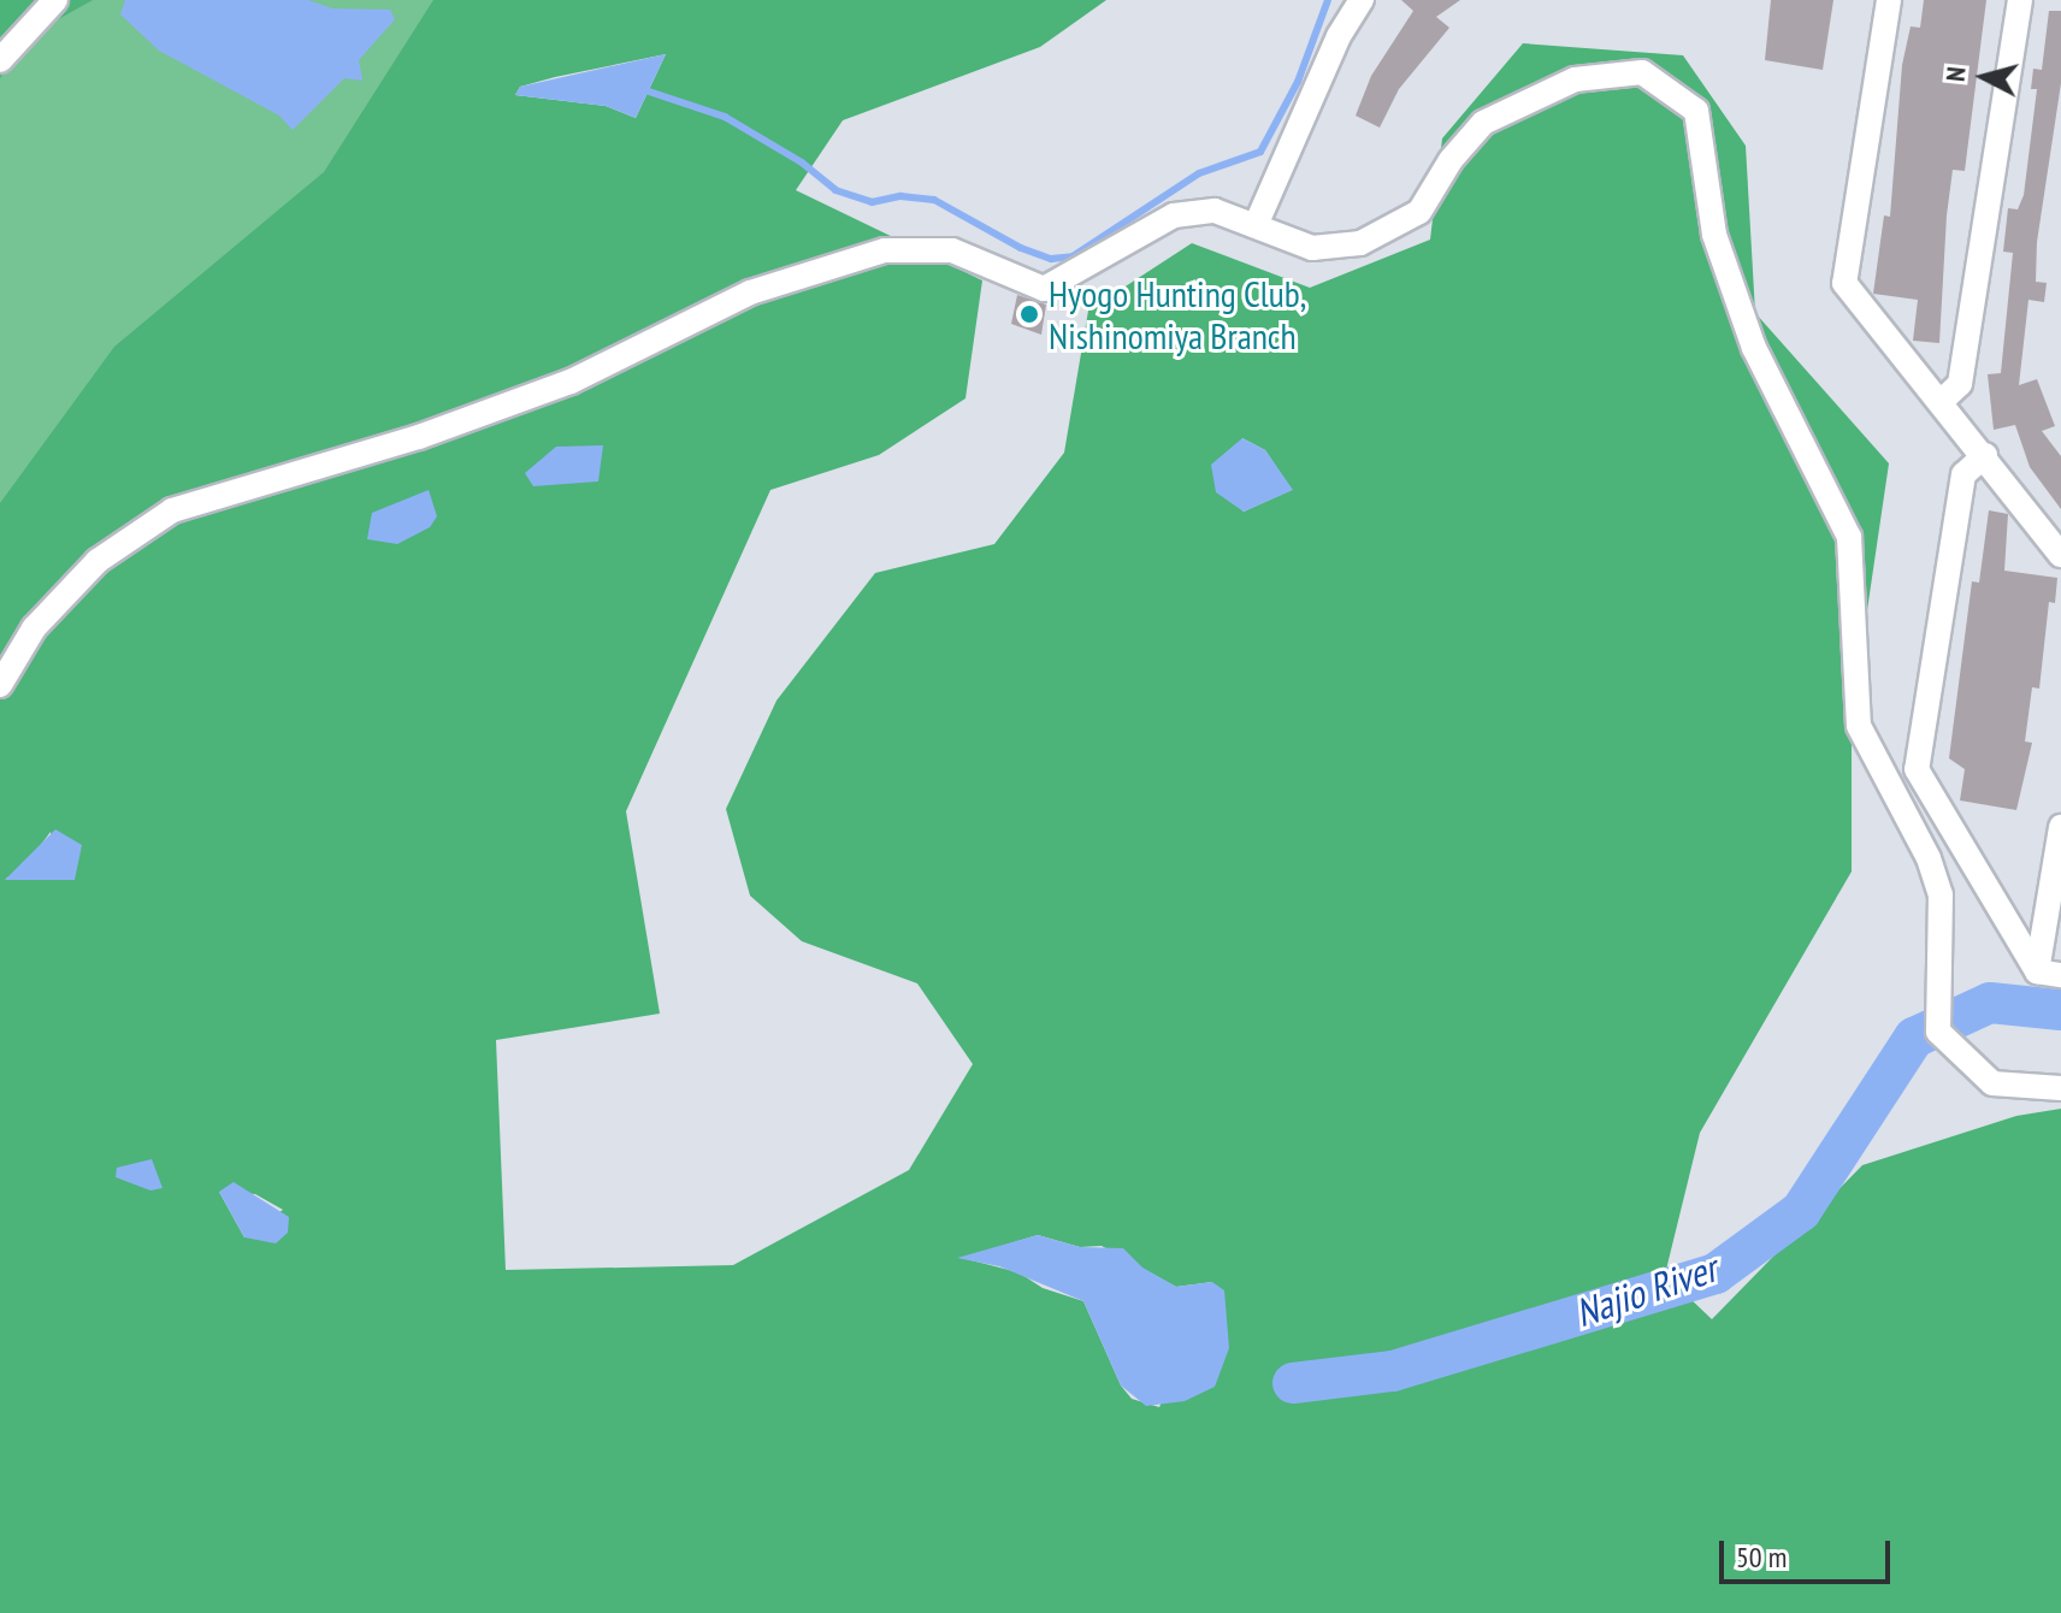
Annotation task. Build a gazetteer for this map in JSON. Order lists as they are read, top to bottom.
{
  "water": ["Najio River"],
  "places": ["Hyogo Hunting Club, Nishinomiya Branch"],
  "scale_bar": "50 m",
  "north": "left"
}
